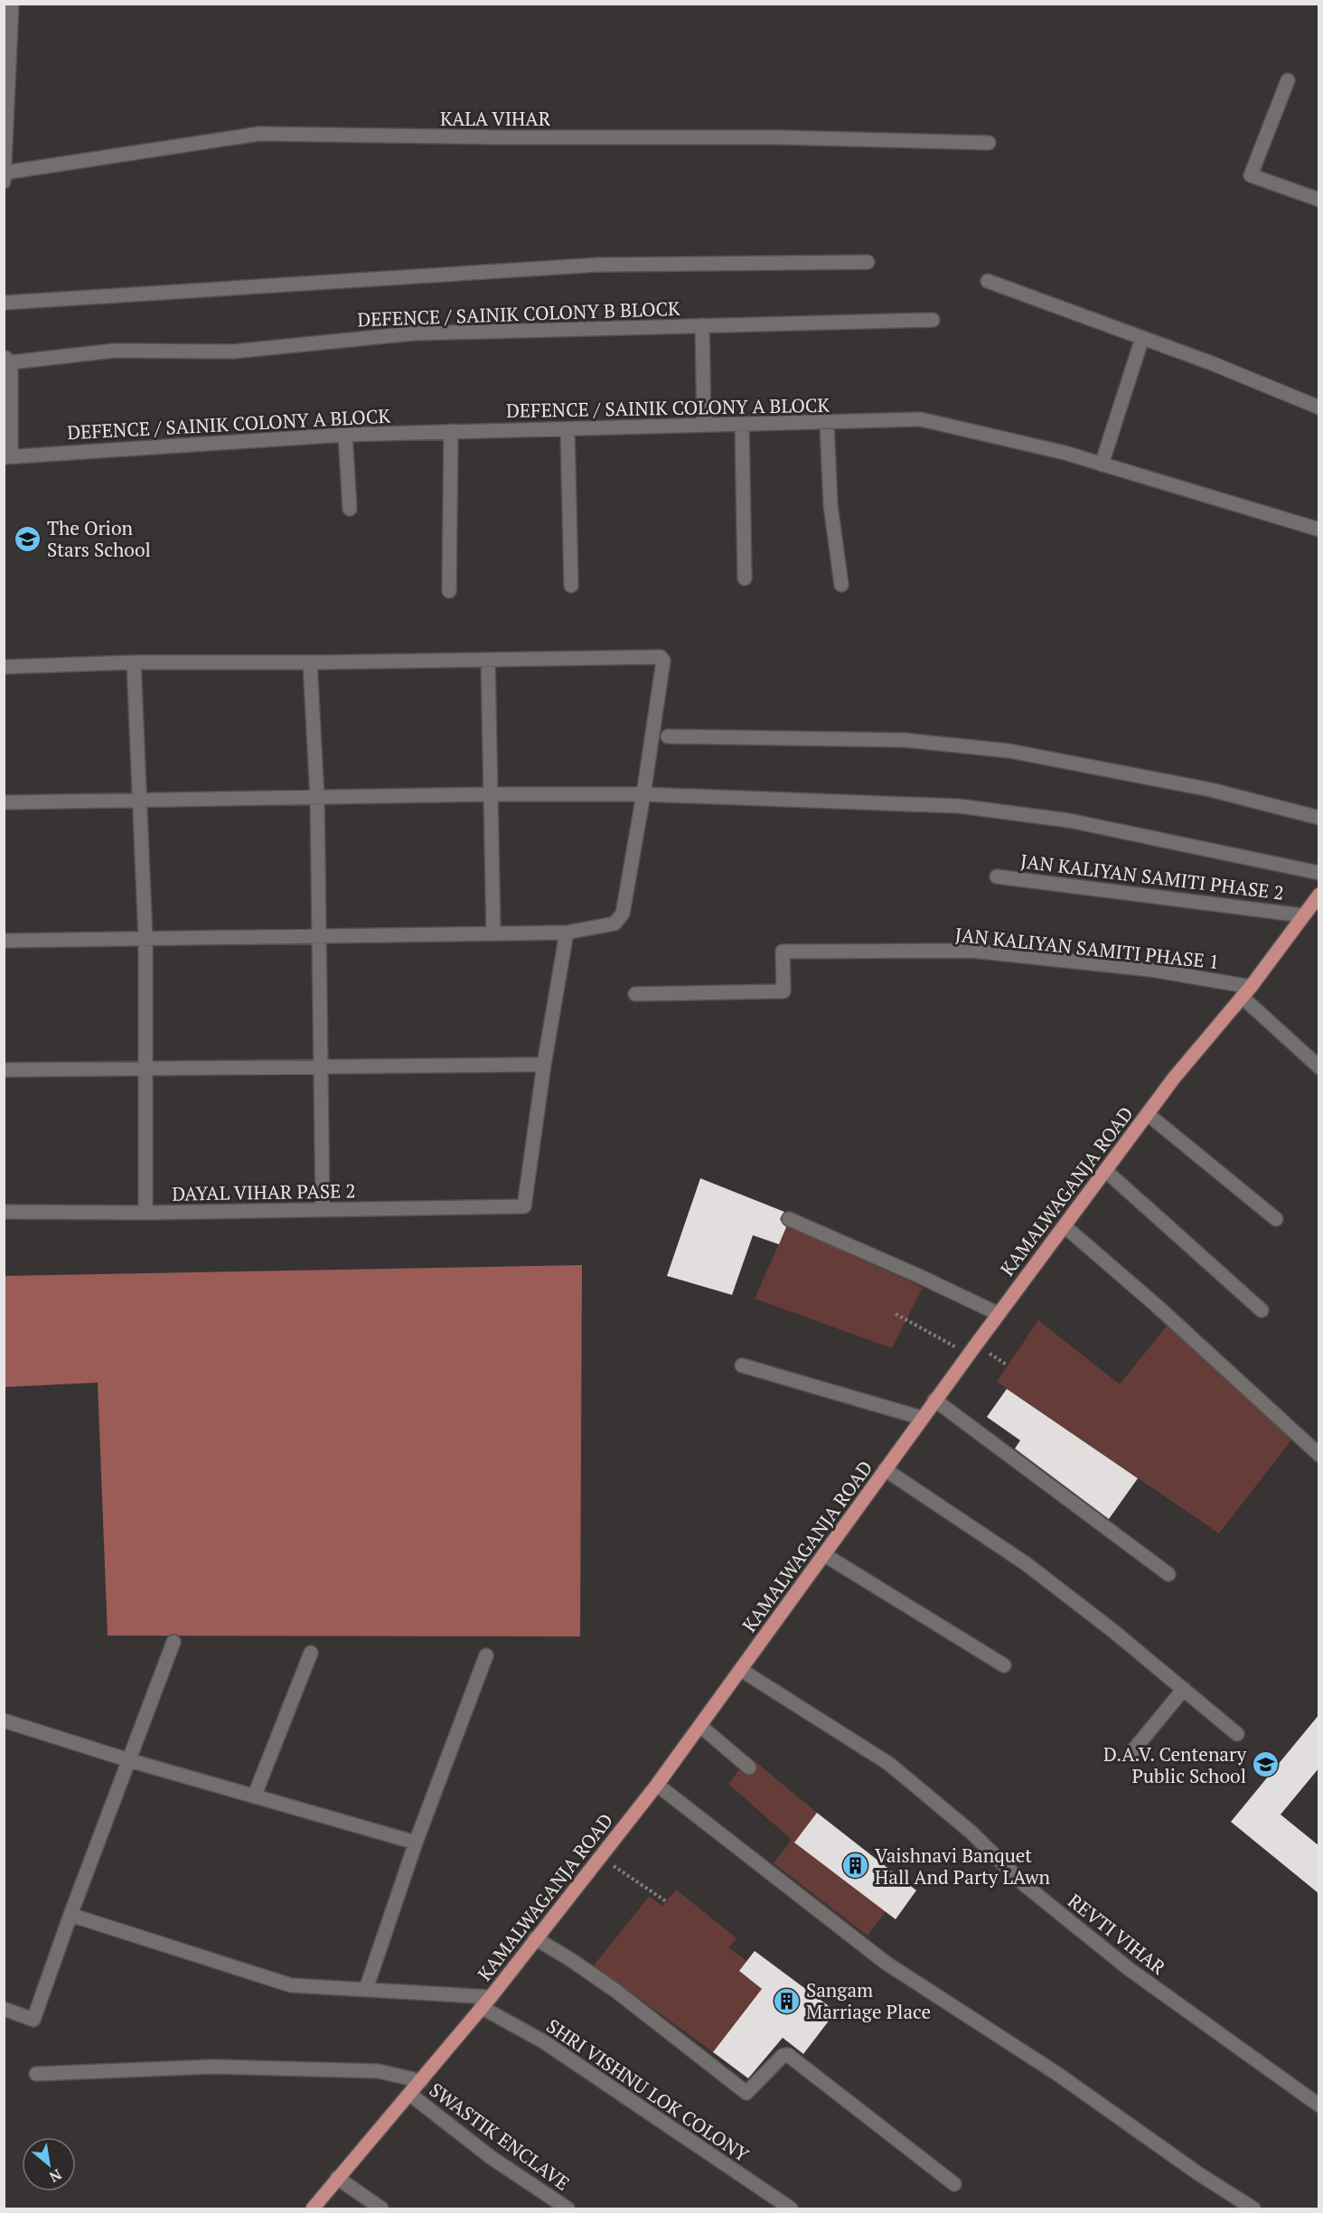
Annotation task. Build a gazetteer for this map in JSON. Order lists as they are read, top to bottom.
{
  "streets": {
    "main road": ["KAMALWAGANJA ROAD"],
    "street": [
      "KALA VIHAR",
      "DEFENCE / SAINIK COLONY B BLOCK",
      "DEFENCE / SAINIK COLONY A BLOCK",
      "JAN KALIYAN SAMITI PHASE 2",
      "JAN KALIYAN SAMITI PHASE 1",
      "DAYAL VIHAR PASE 2",
      "REVTI VIHAR",
      "SHRI VISHNU LOK COLONY",
      "SWASTIK ENCLAVE"
    ]
  },
  "crossings": [
    ["JAN KALIYAN SAMITI PHASE 2", "KAMALWAGANJA ROAD"],
    ["JAN KALIYAN SAMITI PHASE 1", "KAMALWAGANJA ROAD"],
    ["KAMALWAGANJA ROAD", "REVTI VIHAR"],
    ["KAMALWAGANJA ROAD", "SHRI VISHNU LOK COLONY"],
    ["KAMALWAGANJA ROAD", "SWASTIK ENCLAVE"]
  ],
  "places": {
    "school or university": ["The Orion Stars School", "D.A.V. Centenary Public School"],
    "building": ["Vaishnavi Banquet Hall And Party LAwn", "Sangam Marriage Place"]
  },
  "north": "bottom right"
}
